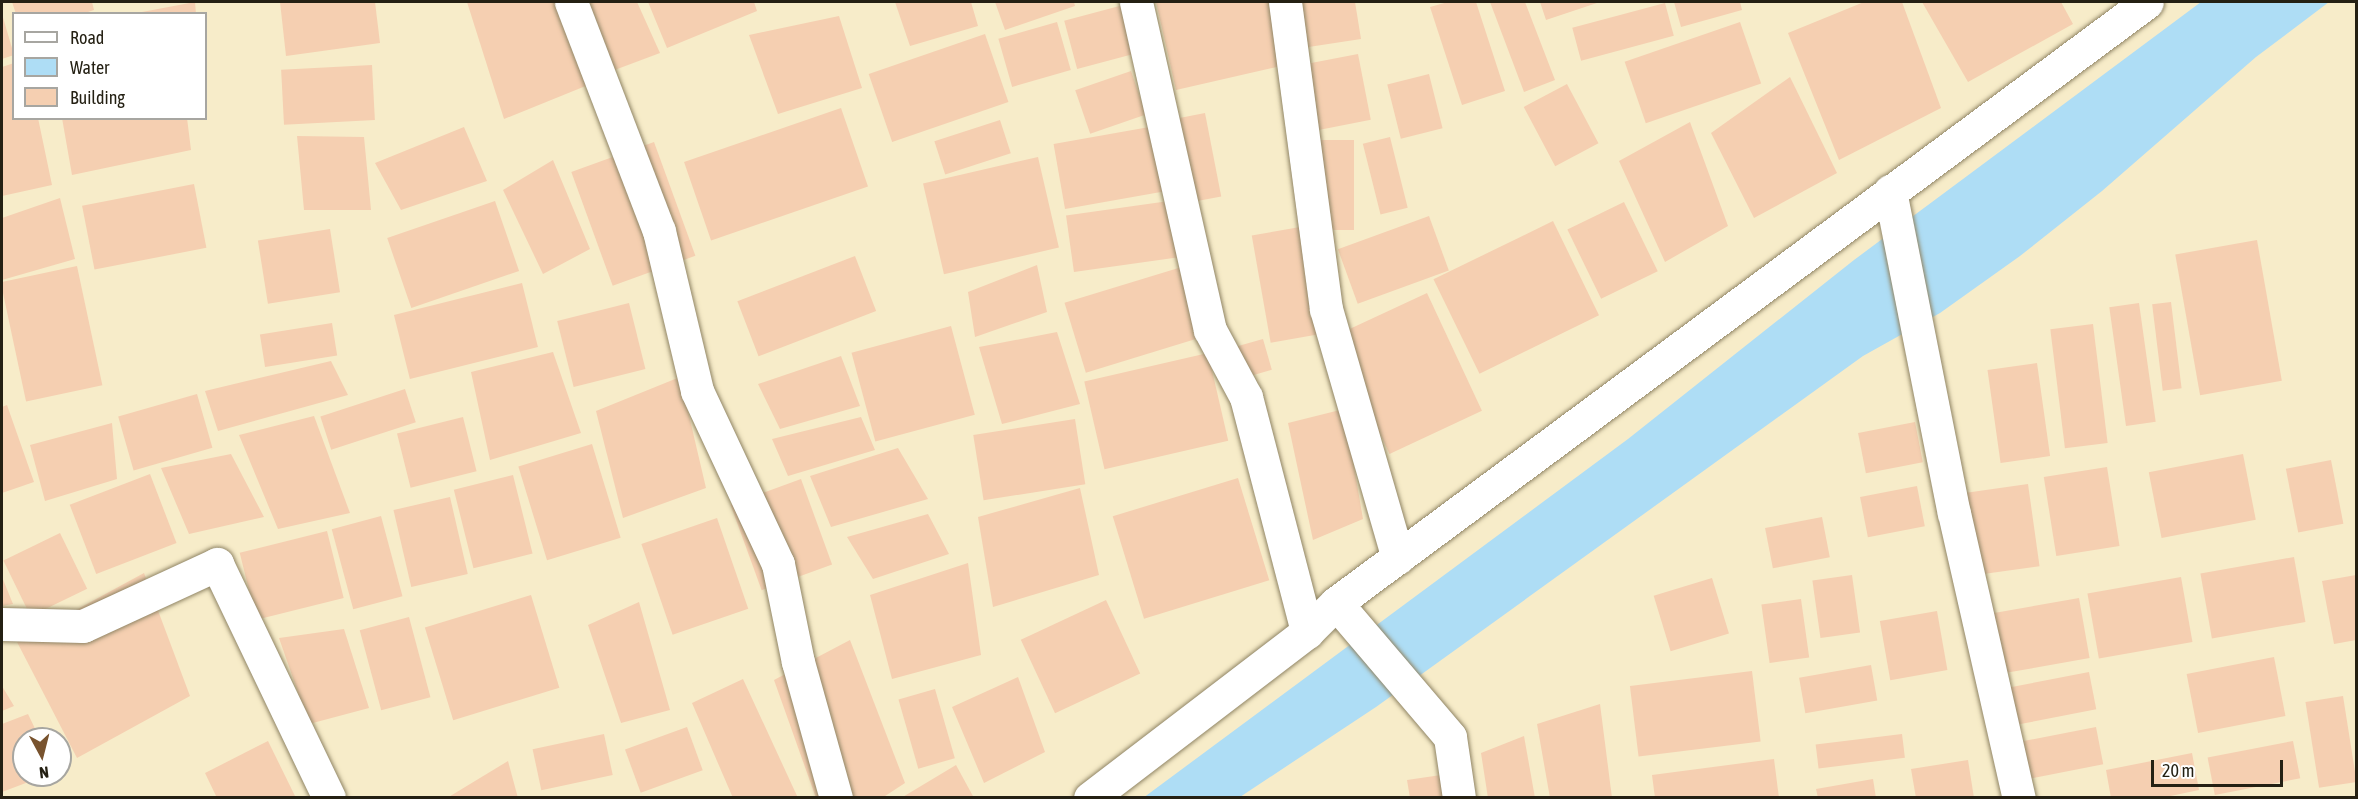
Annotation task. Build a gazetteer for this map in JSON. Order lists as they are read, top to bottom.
{
  "legend": ["Road", "Water", "Building"],
  "scale_bar": "20 m",
  "north": "bottom"
}
